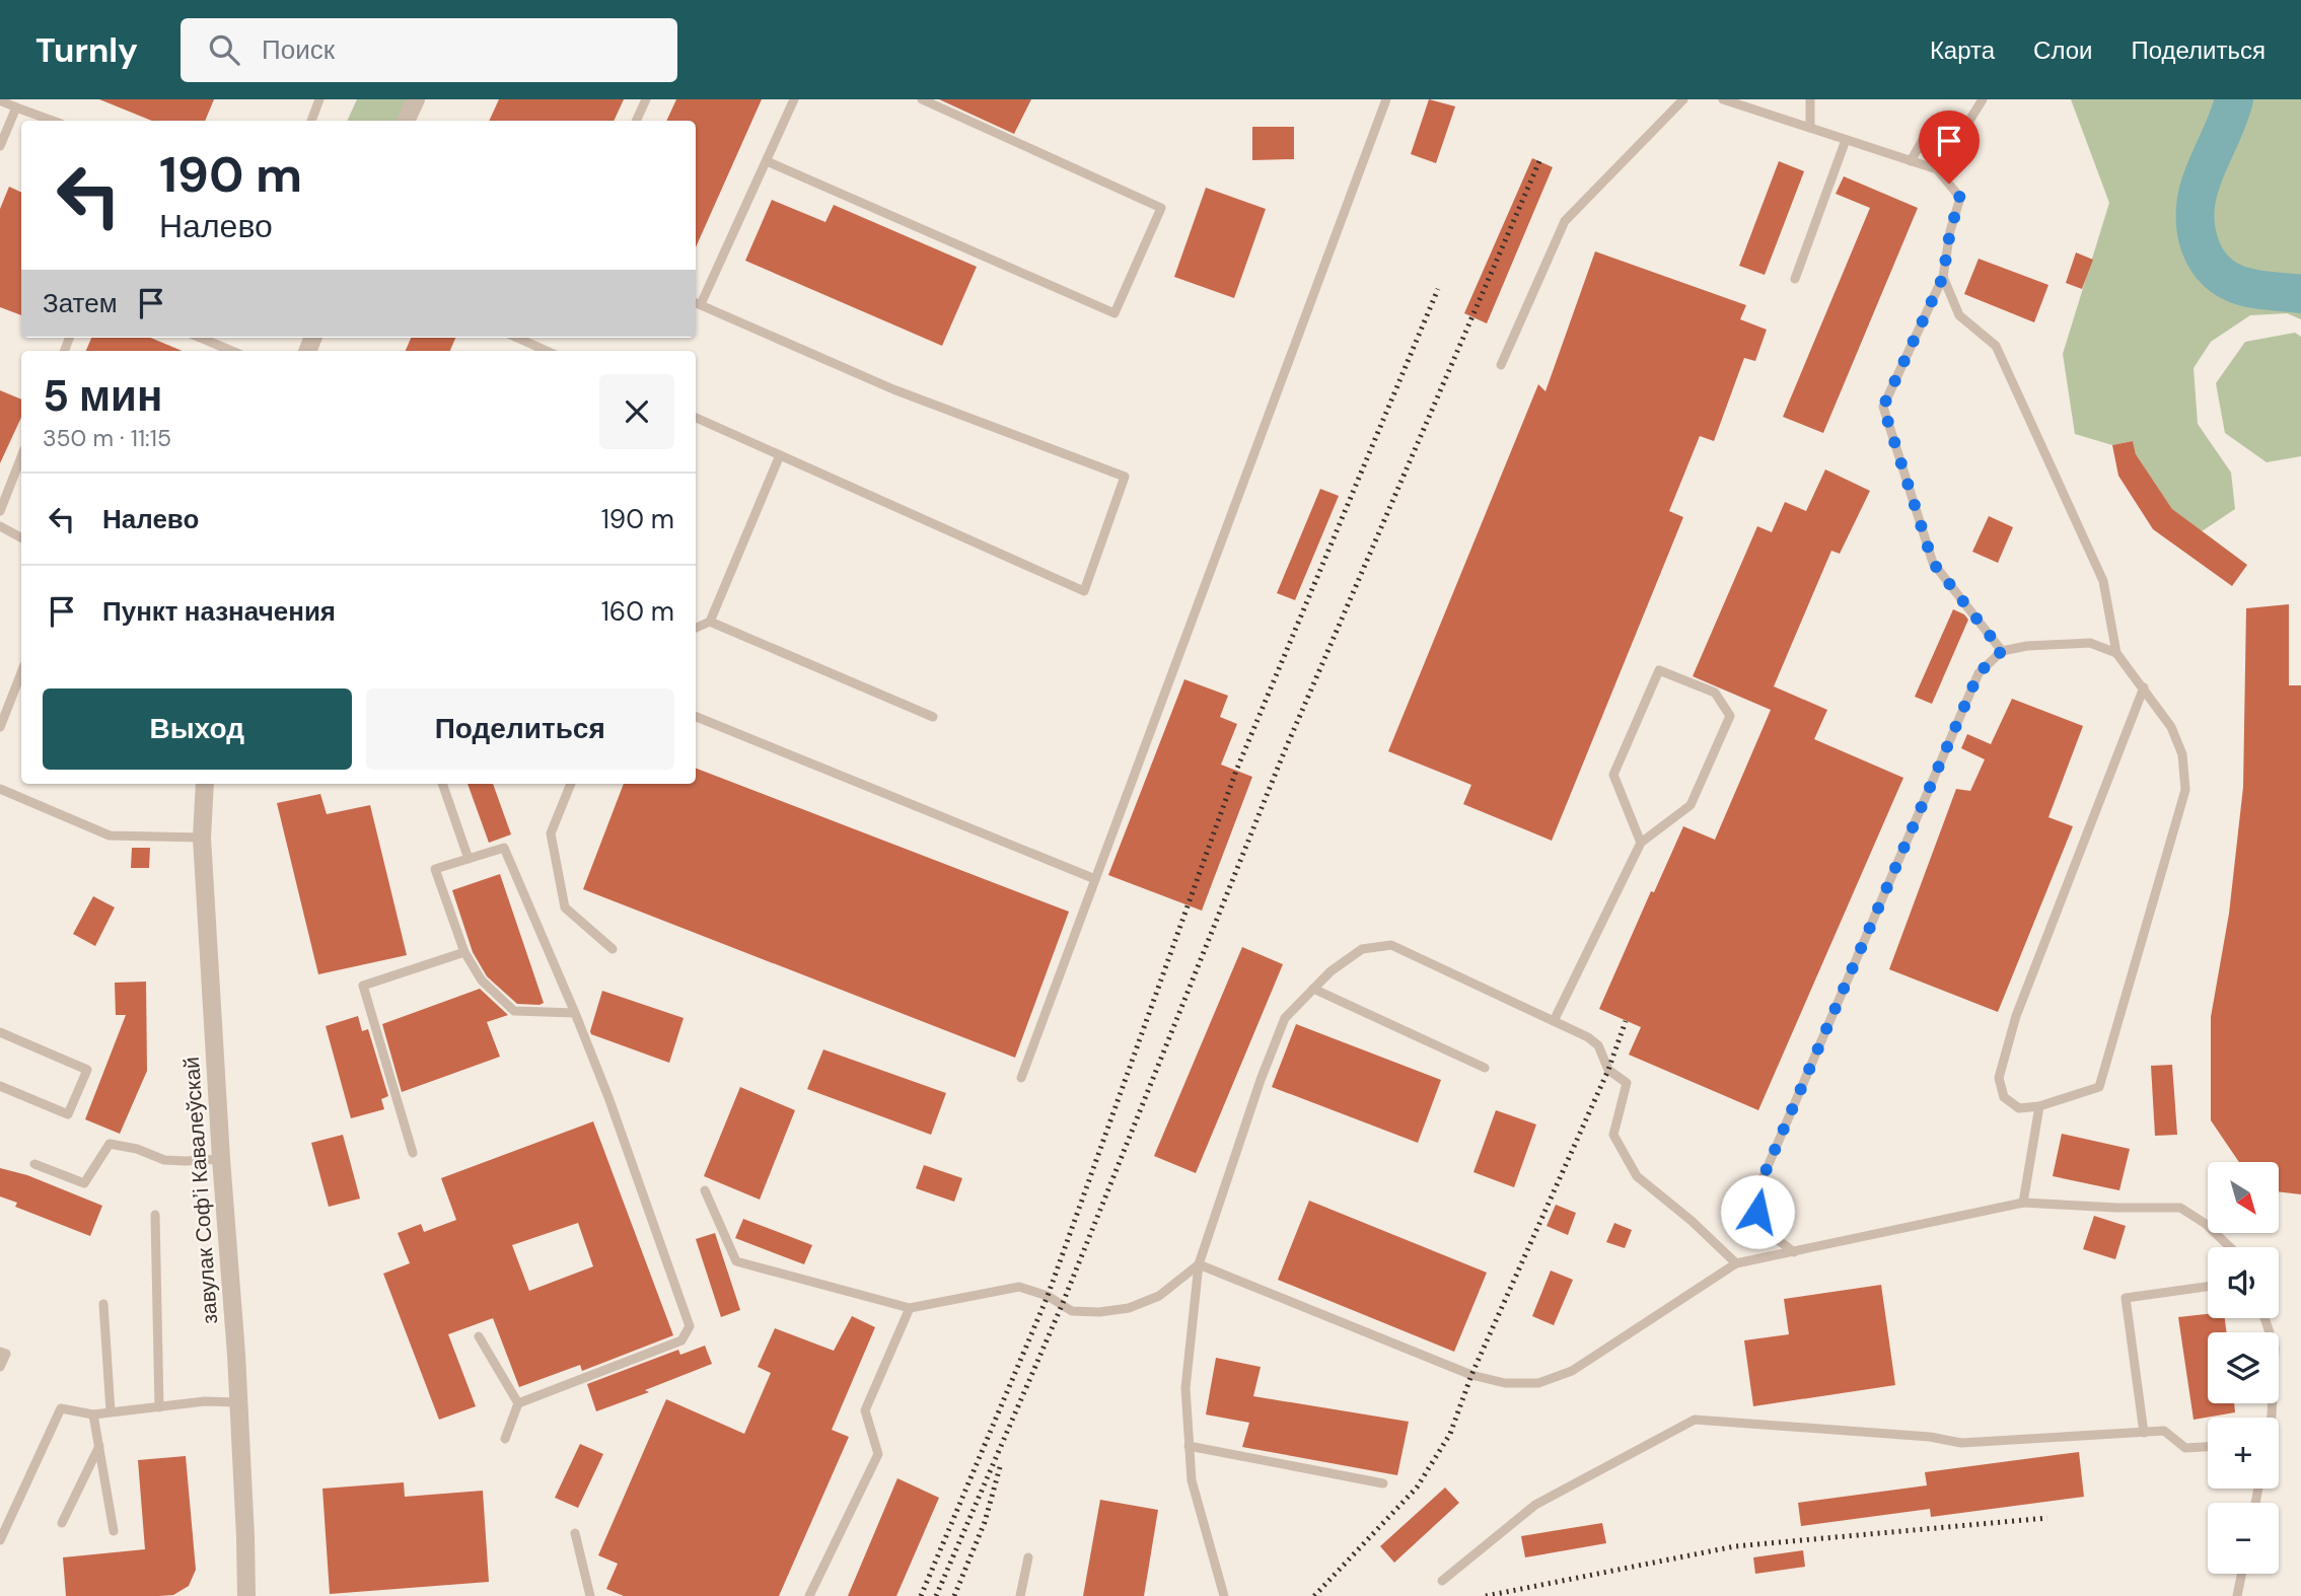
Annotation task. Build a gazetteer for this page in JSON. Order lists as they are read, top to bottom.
{
  "streets": {
    "street": ["завулак Софʼі Кавалеўскай"]
  },
  "north": "bottom right",
  "page": {
    "header": "Turnly",
    "search": "Поиск",
    "nav": ["Карта", "Слои", "Поделиться"],
    "turn": ["190 m", "Налево"],
    "then": "Затем",
    "heading": ["5 мин", "350 m · 11:15"],
    "list": [
      {
        "name": "Налево",
        "value": "190 m"
      },
      {
        "name": "Пункт назначения",
        "value": "160 m"
      }
    ],
    "buttons": ["Выход", "Поделиться"],
    "map_buttons": ["+", "−"]
  }
}
